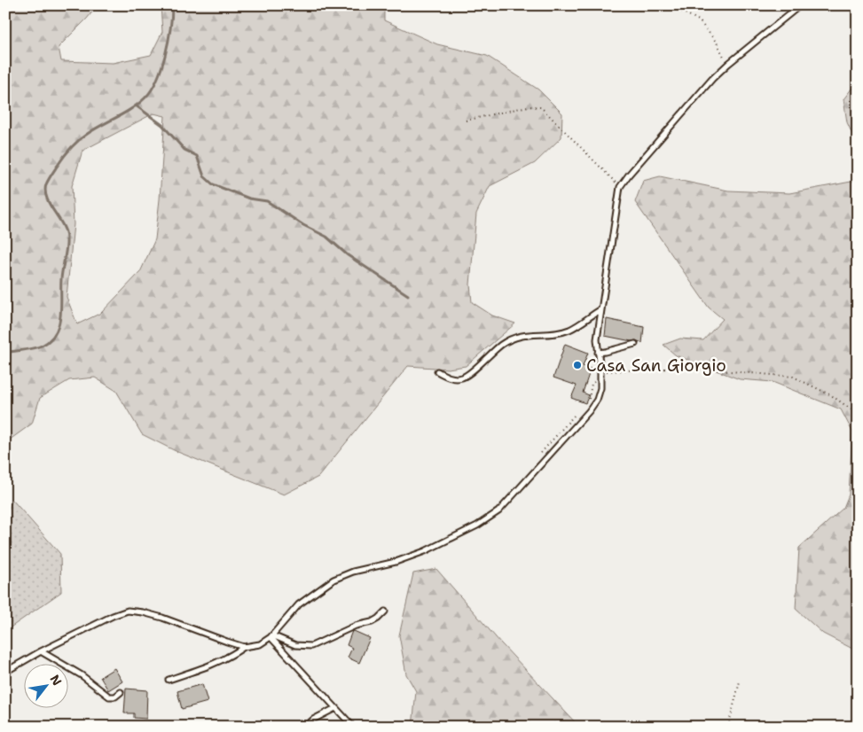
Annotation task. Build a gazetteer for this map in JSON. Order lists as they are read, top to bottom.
{
  "places": ["Casa San Giorgio"],
  "north": "top right"
}
